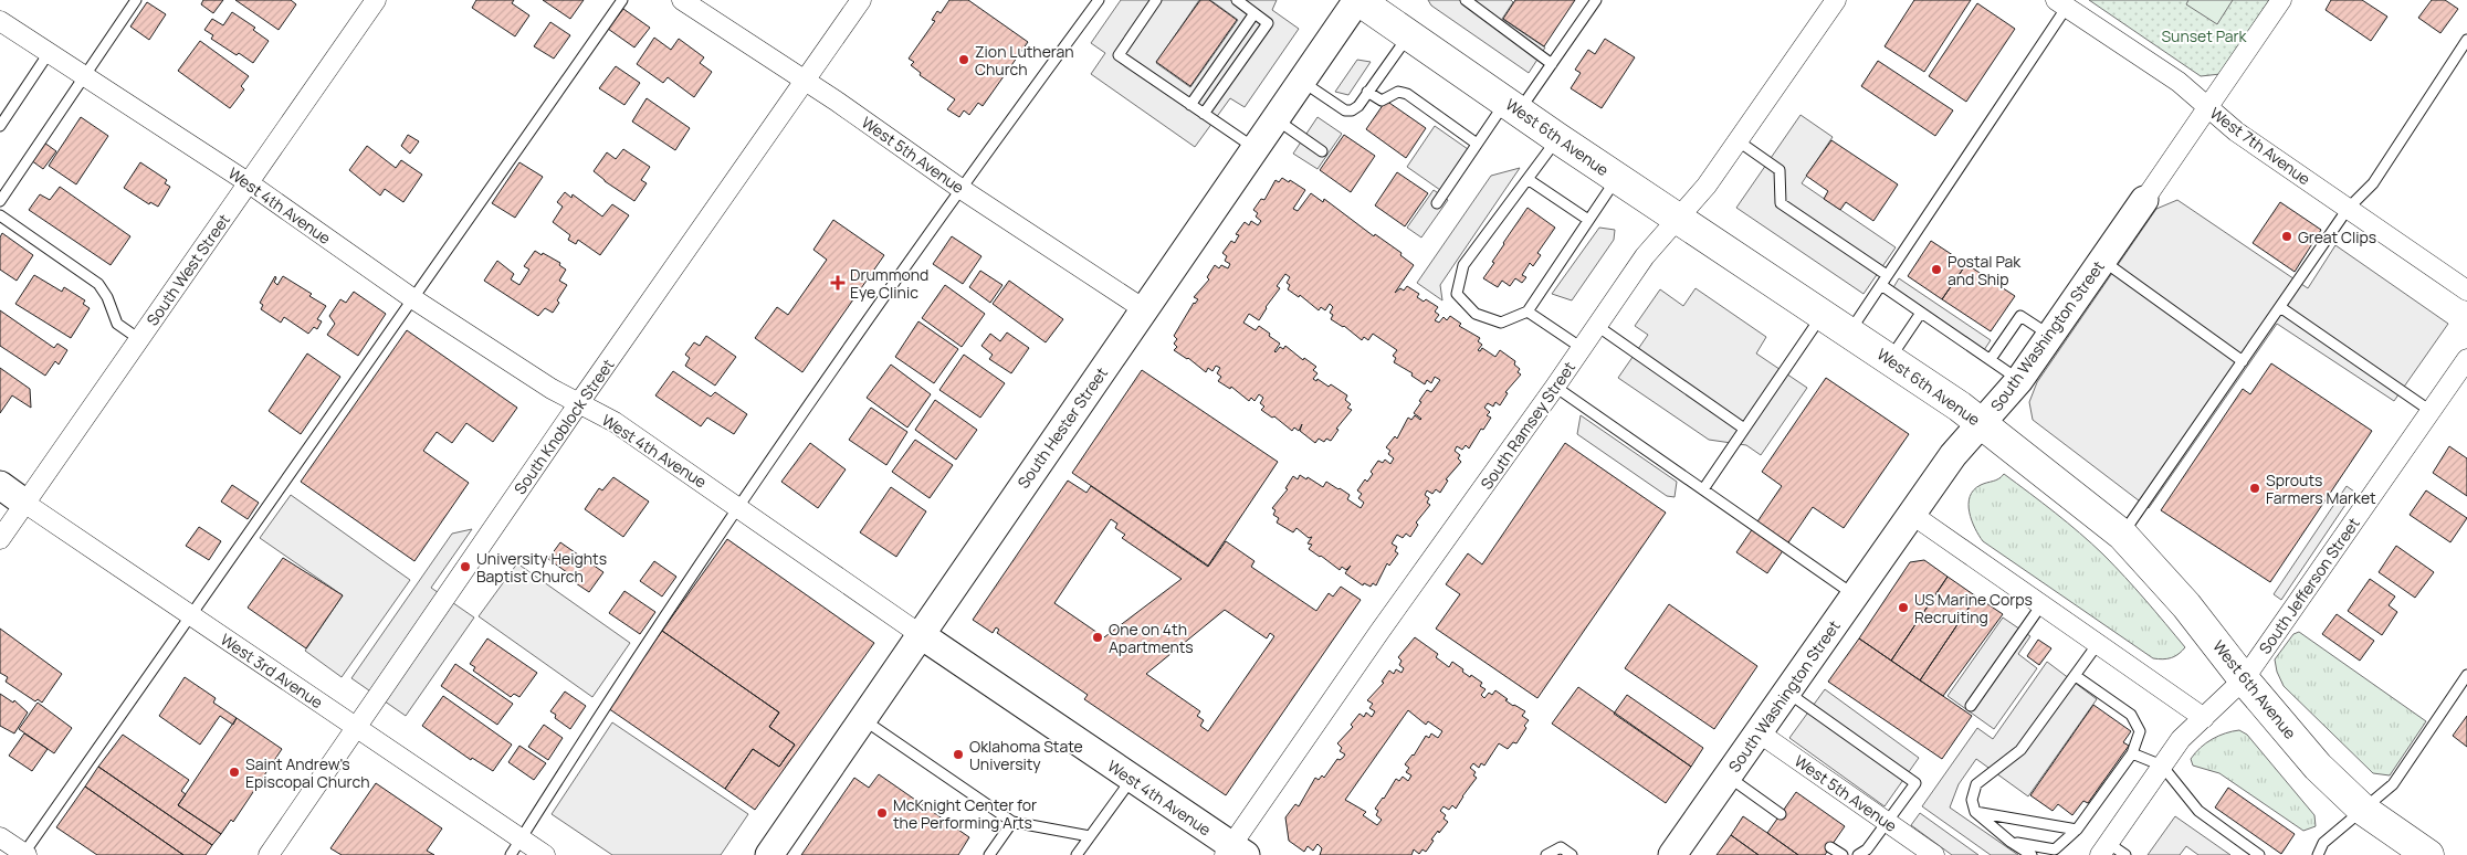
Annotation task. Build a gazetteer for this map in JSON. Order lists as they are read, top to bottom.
{
  "streets": {
    "highway": ["West 6th Avenue"],
    "street": [
      "West 7th Avenue",
      "West 5th Avenue",
      "West 4th Avenue",
      "South West Street",
      "South Washington Street",
      "South Ramsey Street",
      "South Knoblock Street",
      "South Hester Street",
      "South Jefferson Street",
      "West 3rd Avenue"
    ]
  },
  "crossings": [
    ["West 6th Avenue", "South Washington Street"],
    ["West 6th Avenue", "South Ramsey Street"],
    ["West 6th Avenue", "South Hester Street"],
    ["West 6th Avenue", "South Jefferson Street"],
    ["West 7th Avenue", "South Washington Street"],
    ["West 5th Avenue", "South Washington Street"],
    ["West 5th Avenue", "South Knoblock Street"],
    ["West 5th Avenue", "South Hester Street"],
    ["West 4th Avenue", "South West Street"],
    ["West 4th Avenue", "South Ramsey Street"],
    ["West 4th Avenue", "South Knoblock Street"],
    ["West 4th Avenue", "South Hester Street"],
    ["South West Street", "West 3rd Avenue"],
    ["South Knoblock Street", "West 3rd Avenue"]
  ],
  "parks": ["Sunset Park"],
  "places": {
    "other": [
      "Zion Lutheran Church",
      "Great Clips",
      "Postal Pak and Ship",
      "Sprouts Farmers Market",
      "University Heights Baptist Church",
      "US Marine Corps Recruiting",
      "One on 4th Apartments",
      "Oklahoma State University",
      "Saint Andrew's Episcopal Church",
      "McKnight Center for the Performing Arts"
    ],
    "health": ["Drummond Eye Clinic"]
  }
}
